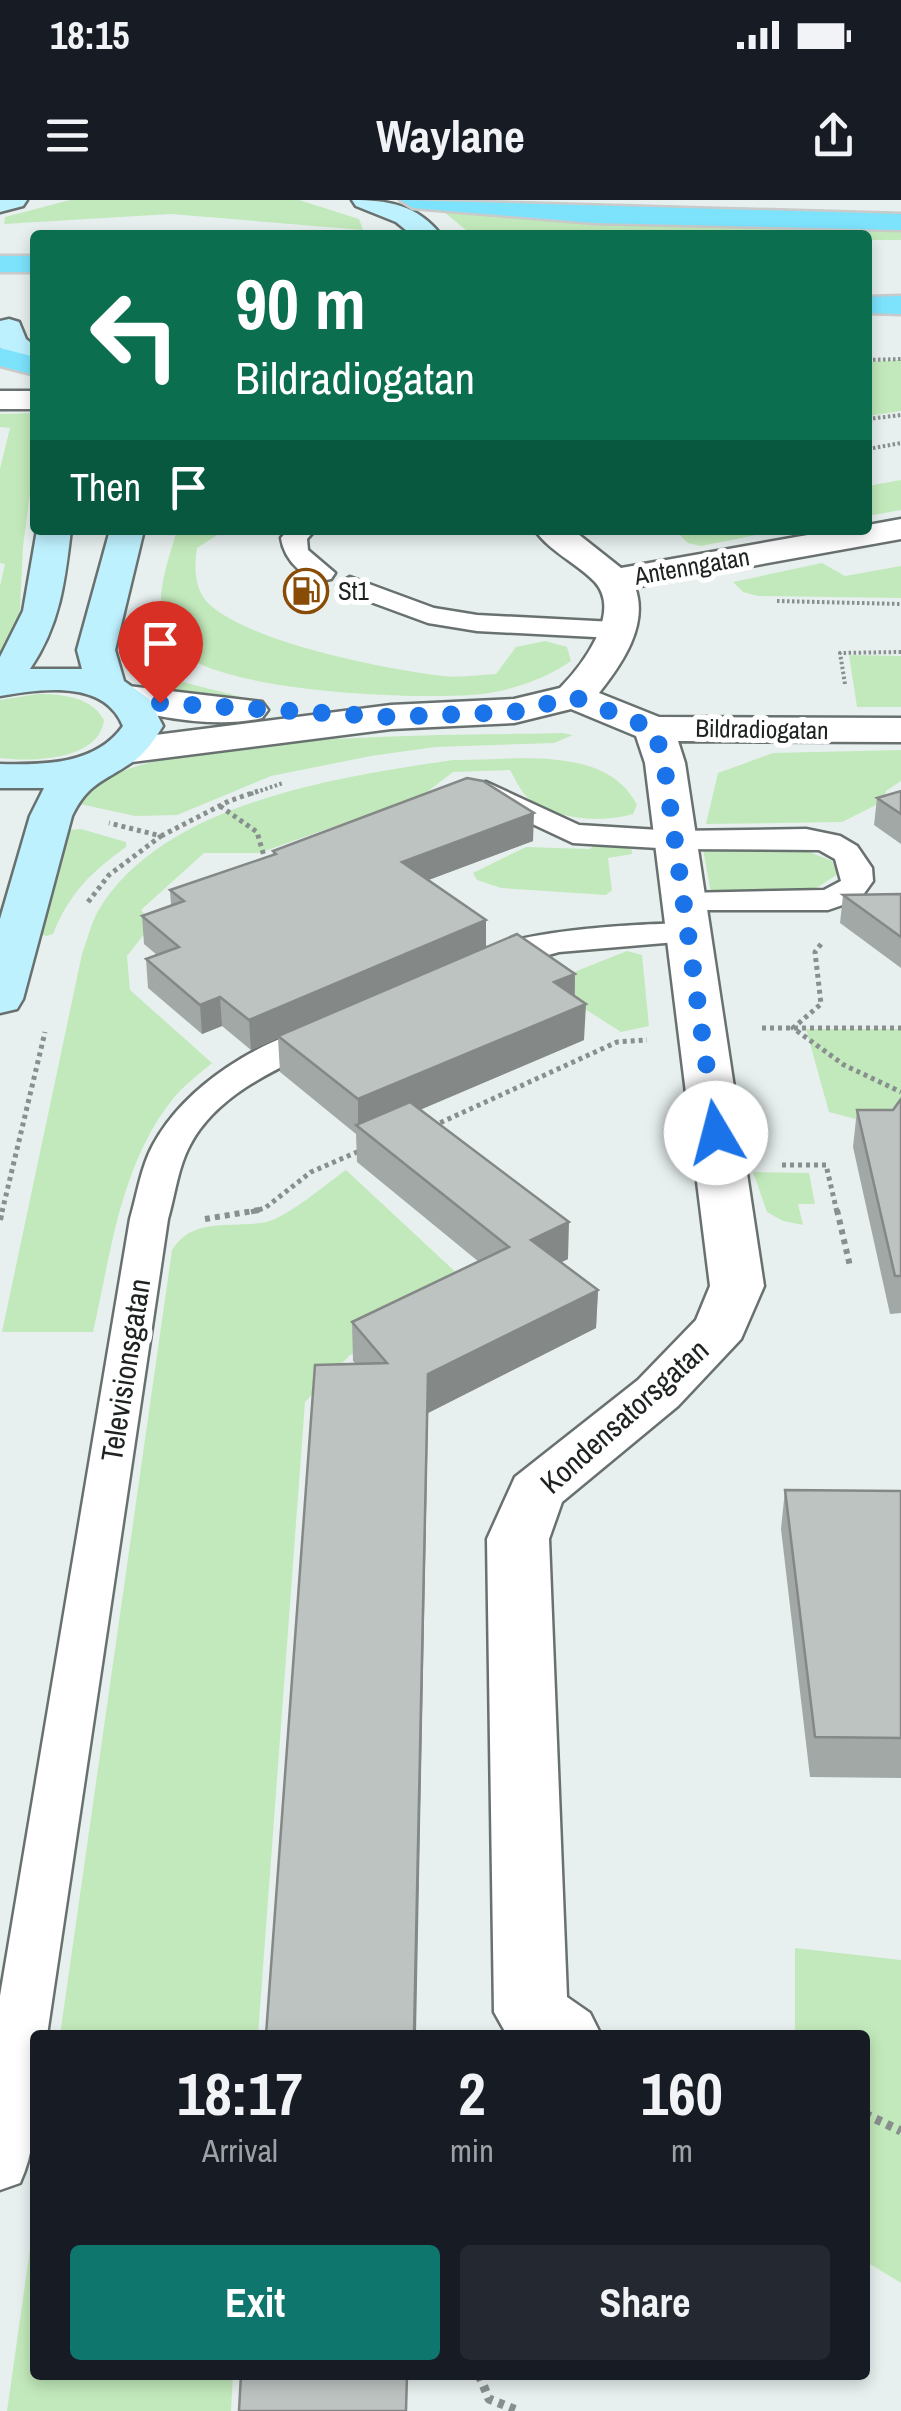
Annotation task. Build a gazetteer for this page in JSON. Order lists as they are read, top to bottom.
{
  "streets": {
    "street": ["Antenngatan", "Bildradiogatan", "Kondensatorsgatan"],
    "lane": ["Televisionsgatan"]
  },
  "crossings": [
    ["Antenngatan", "Bildradiogatan"],
    ["Bildradiogatan", "Kondensatorsgatan"]
  ],
  "places": {
    "fuel station": ["St1"]
  },
  "page": {
    "status": "18:15",
    "header": "Waylane",
    "turn": ["90 m", "Bildradiogatan"],
    "then": "Then",
    "eta": [
      "18:17",
      "Arrival",
      "2",
      "min",
      "160",
      "m"
    ],
    "buttons": ["Exit", "Share"]
  }
}
